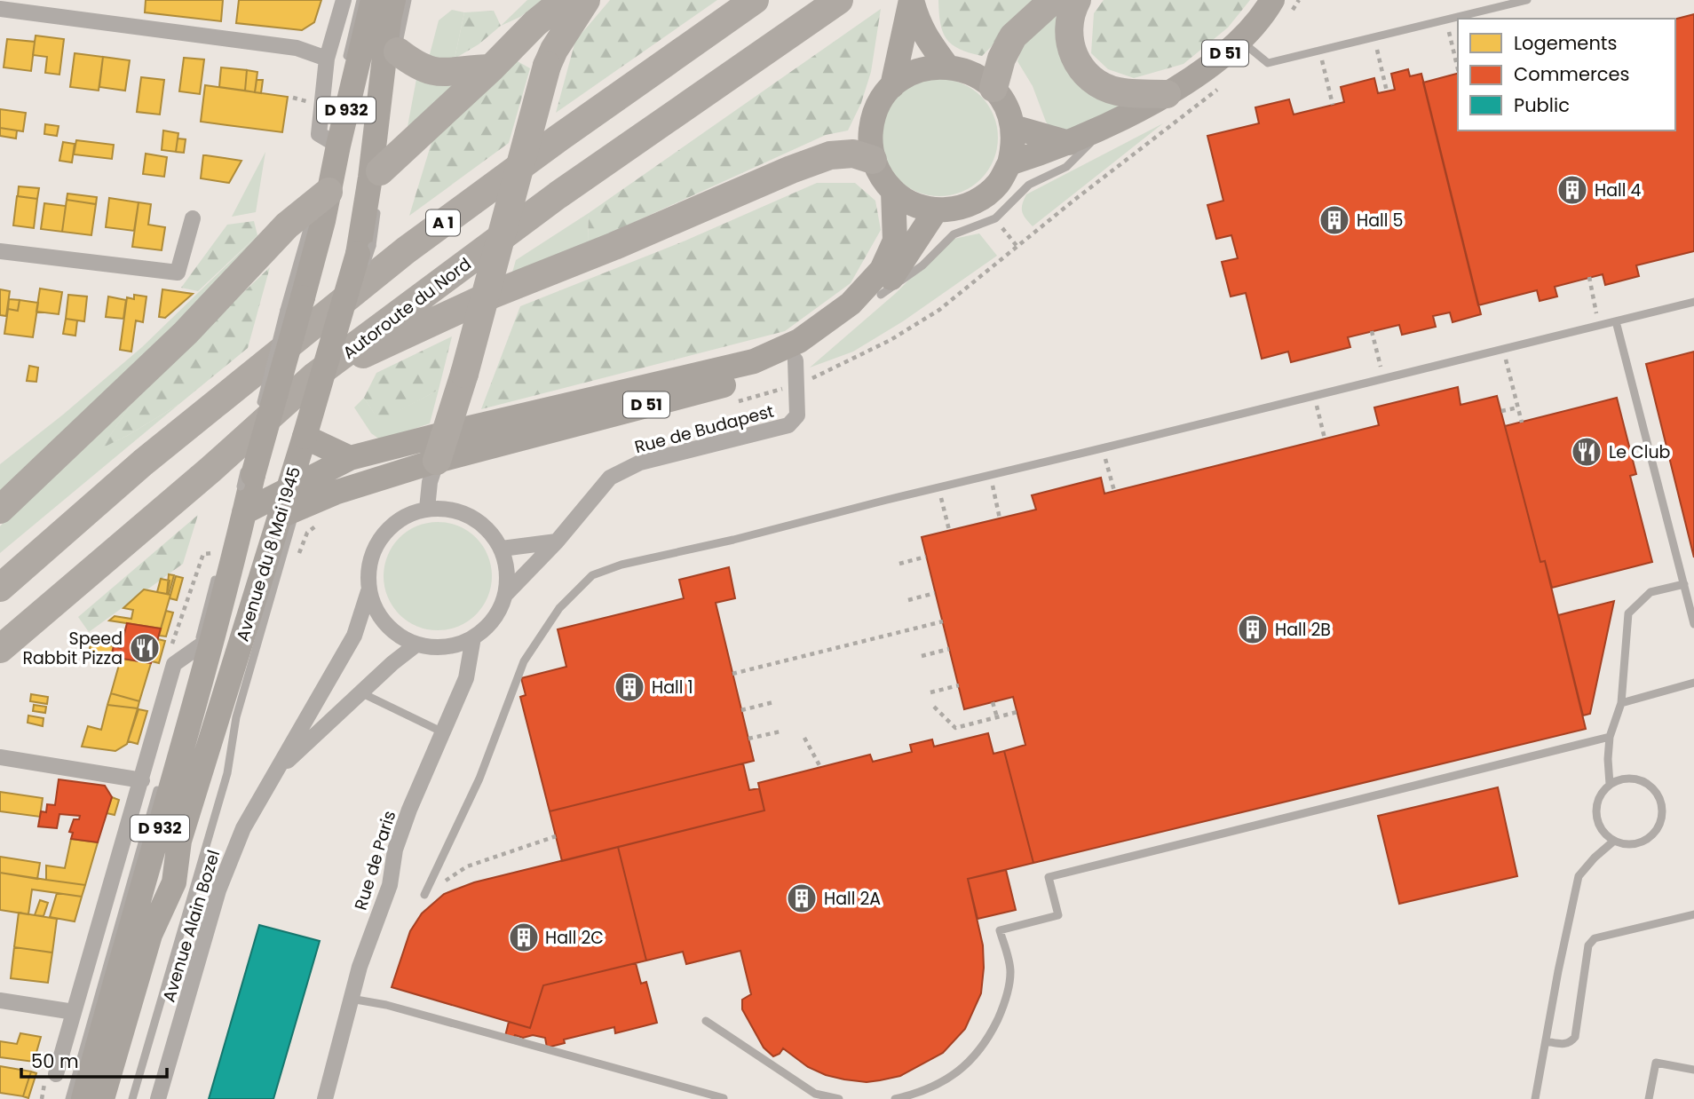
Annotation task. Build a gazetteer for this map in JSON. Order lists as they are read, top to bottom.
{
  "streets": {
    "highway": ["A 1", "Autoroute du Nord"],
    "main road": ["D 51", "D 932", "Avenue du 8 Mai 1945"],
    "street": ["Rue de Budapest", "Rue de Paris", "Avenue Alain Bozel"]
  },
  "crossings": [
    ["D 51", "Rue de Budapest"],
    ["D 51", "Avenue du 8 Mai 1945"],
    ["Rue de Budapest", "Rue de Paris"],
    ["Rue de Budapest", "Avenue Alain Bozel"],
    ["Rue de Paris", "Avenue Alain Bozel"]
  ],
  "places": {
    "building": [
      "Hall 4",
      "Hall 5",
      "Hall 2B",
      "Hall 1",
      "Hall 2A",
      "Hall 2C"
    ],
    "restaurant": ["Le Club", "Speed Rabbit Pizza"]
  },
  "legend": ["Logements", "Commerces", "Public"],
  "scale_bar": "50 m"
}
